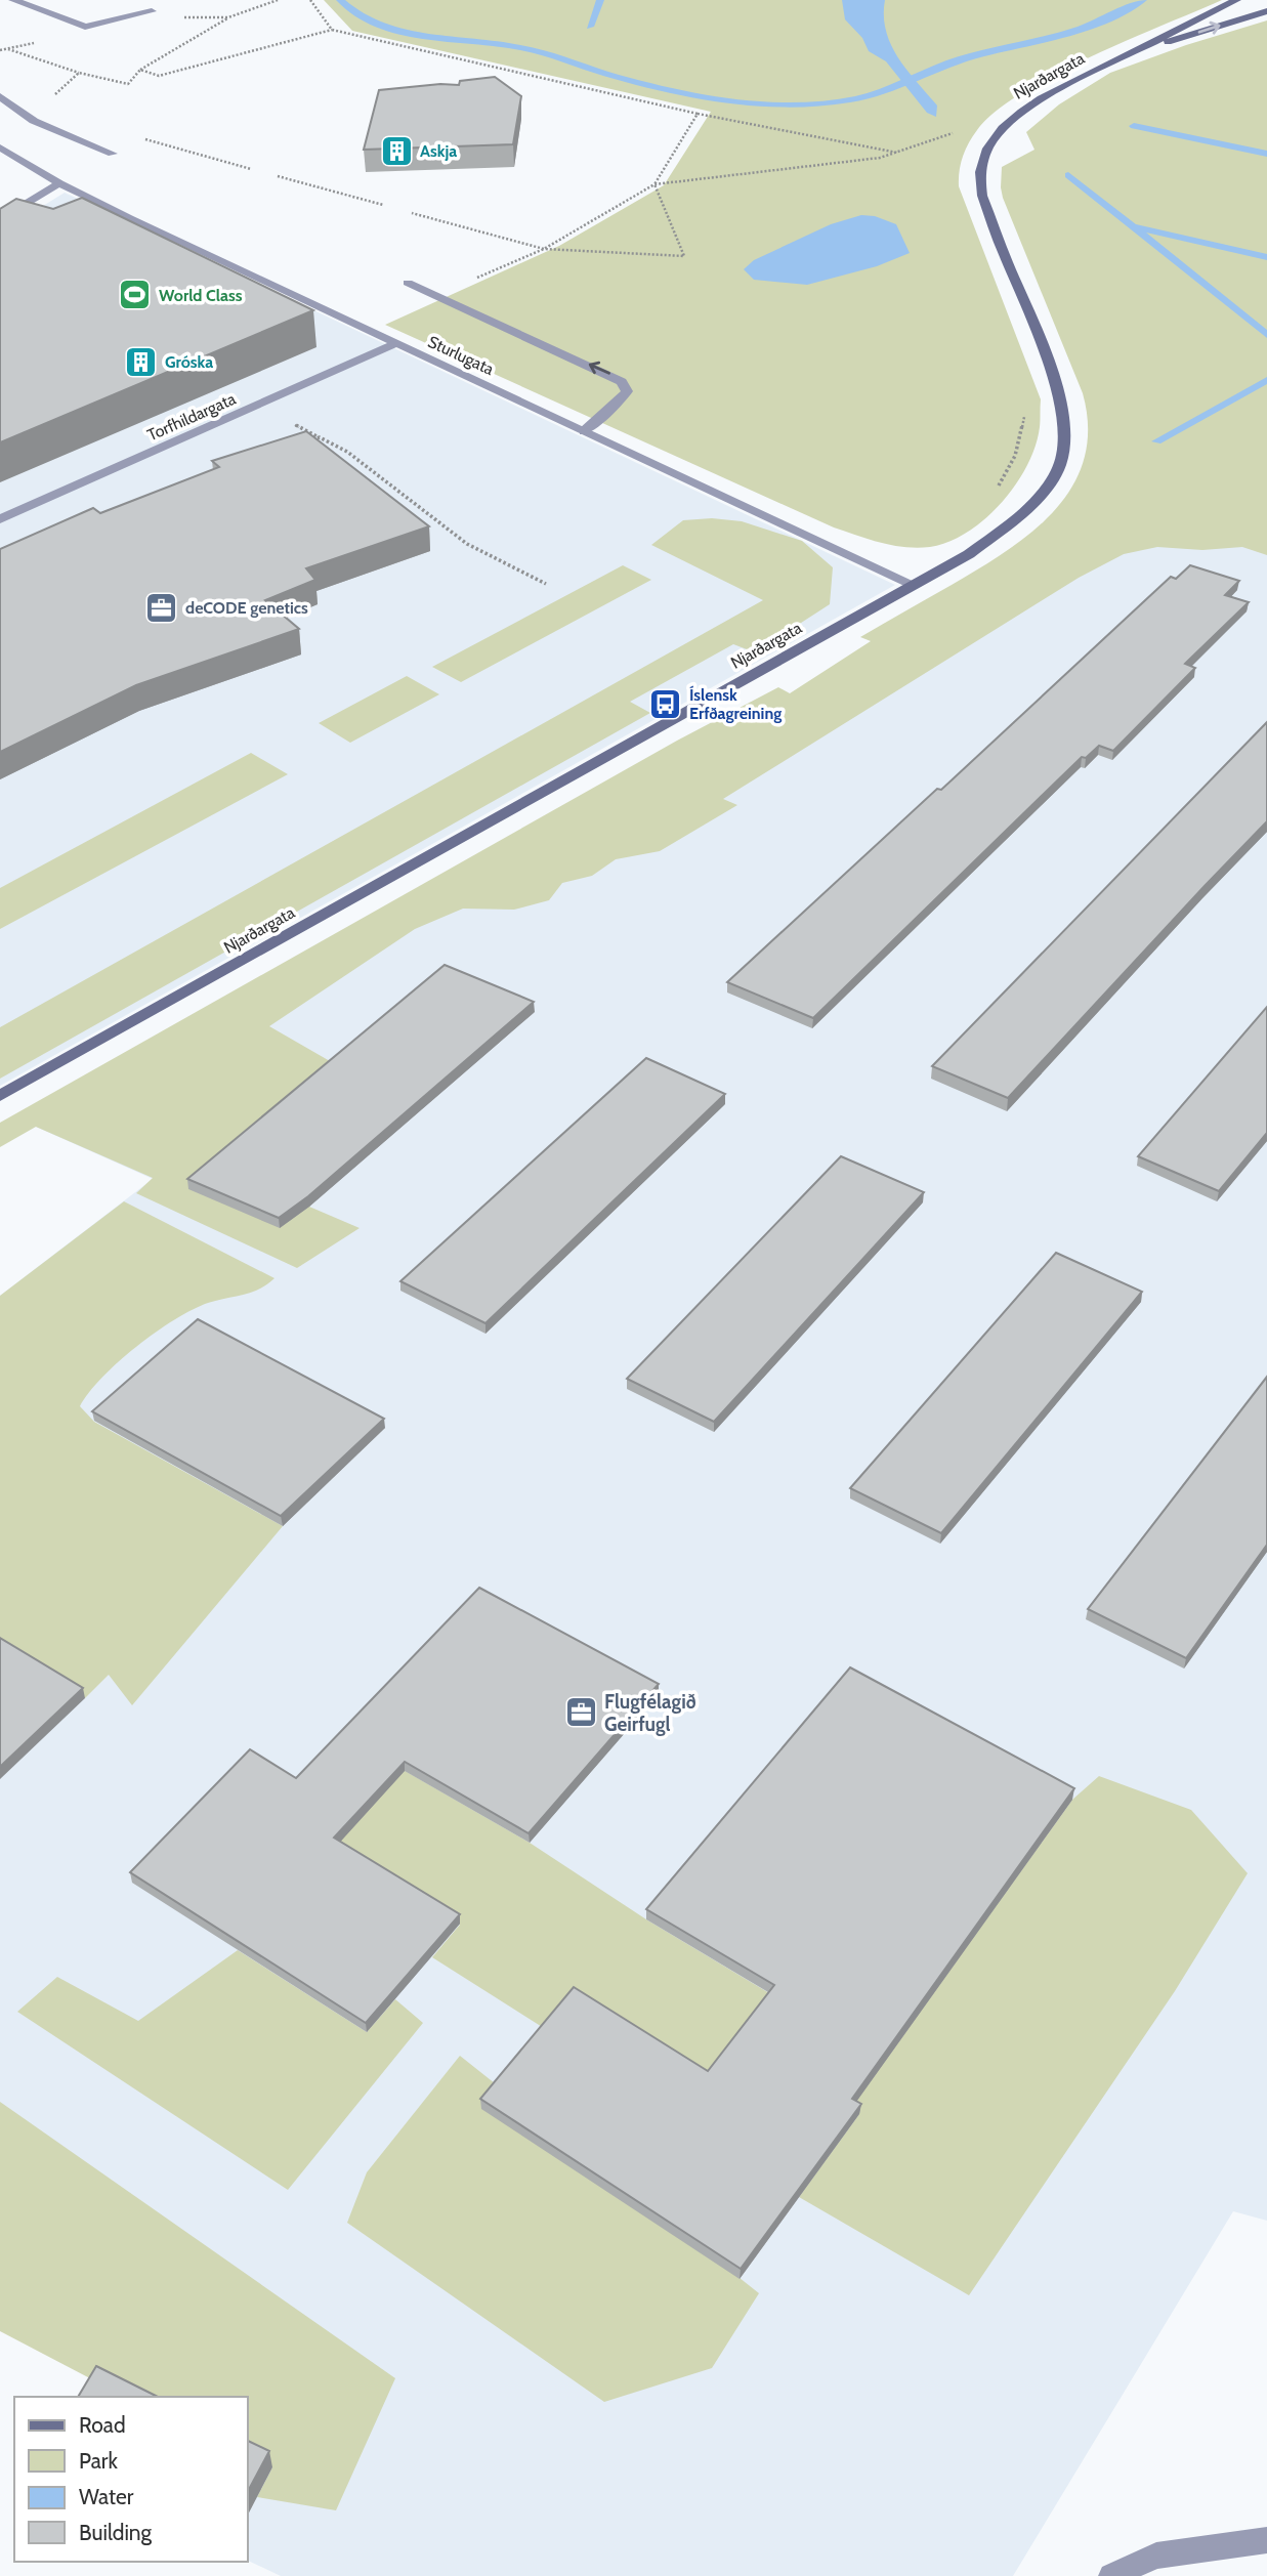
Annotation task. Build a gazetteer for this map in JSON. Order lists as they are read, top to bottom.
{
  "streets": {
    "main road": ["Njarðargata"],
    "street": ["Sturlugata", "Torfhildargata"]
  },
  "crossings": [
    ["Njarðargata", "Sturlugata"],
    ["Sturlugata", "Torfhildargata"]
  ],
  "places": {
    "building": ["Askja", "Gróska"],
    "sports": ["World Class"],
    "office": ["deCODE genetics", "Flugfélagið Geirfugl"],
    "bus stop": ["Íslensk Erfðagreining"]
  },
  "legend": [
    "Road",
    "Park",
    "Water",
    "Building"
  ]
}
